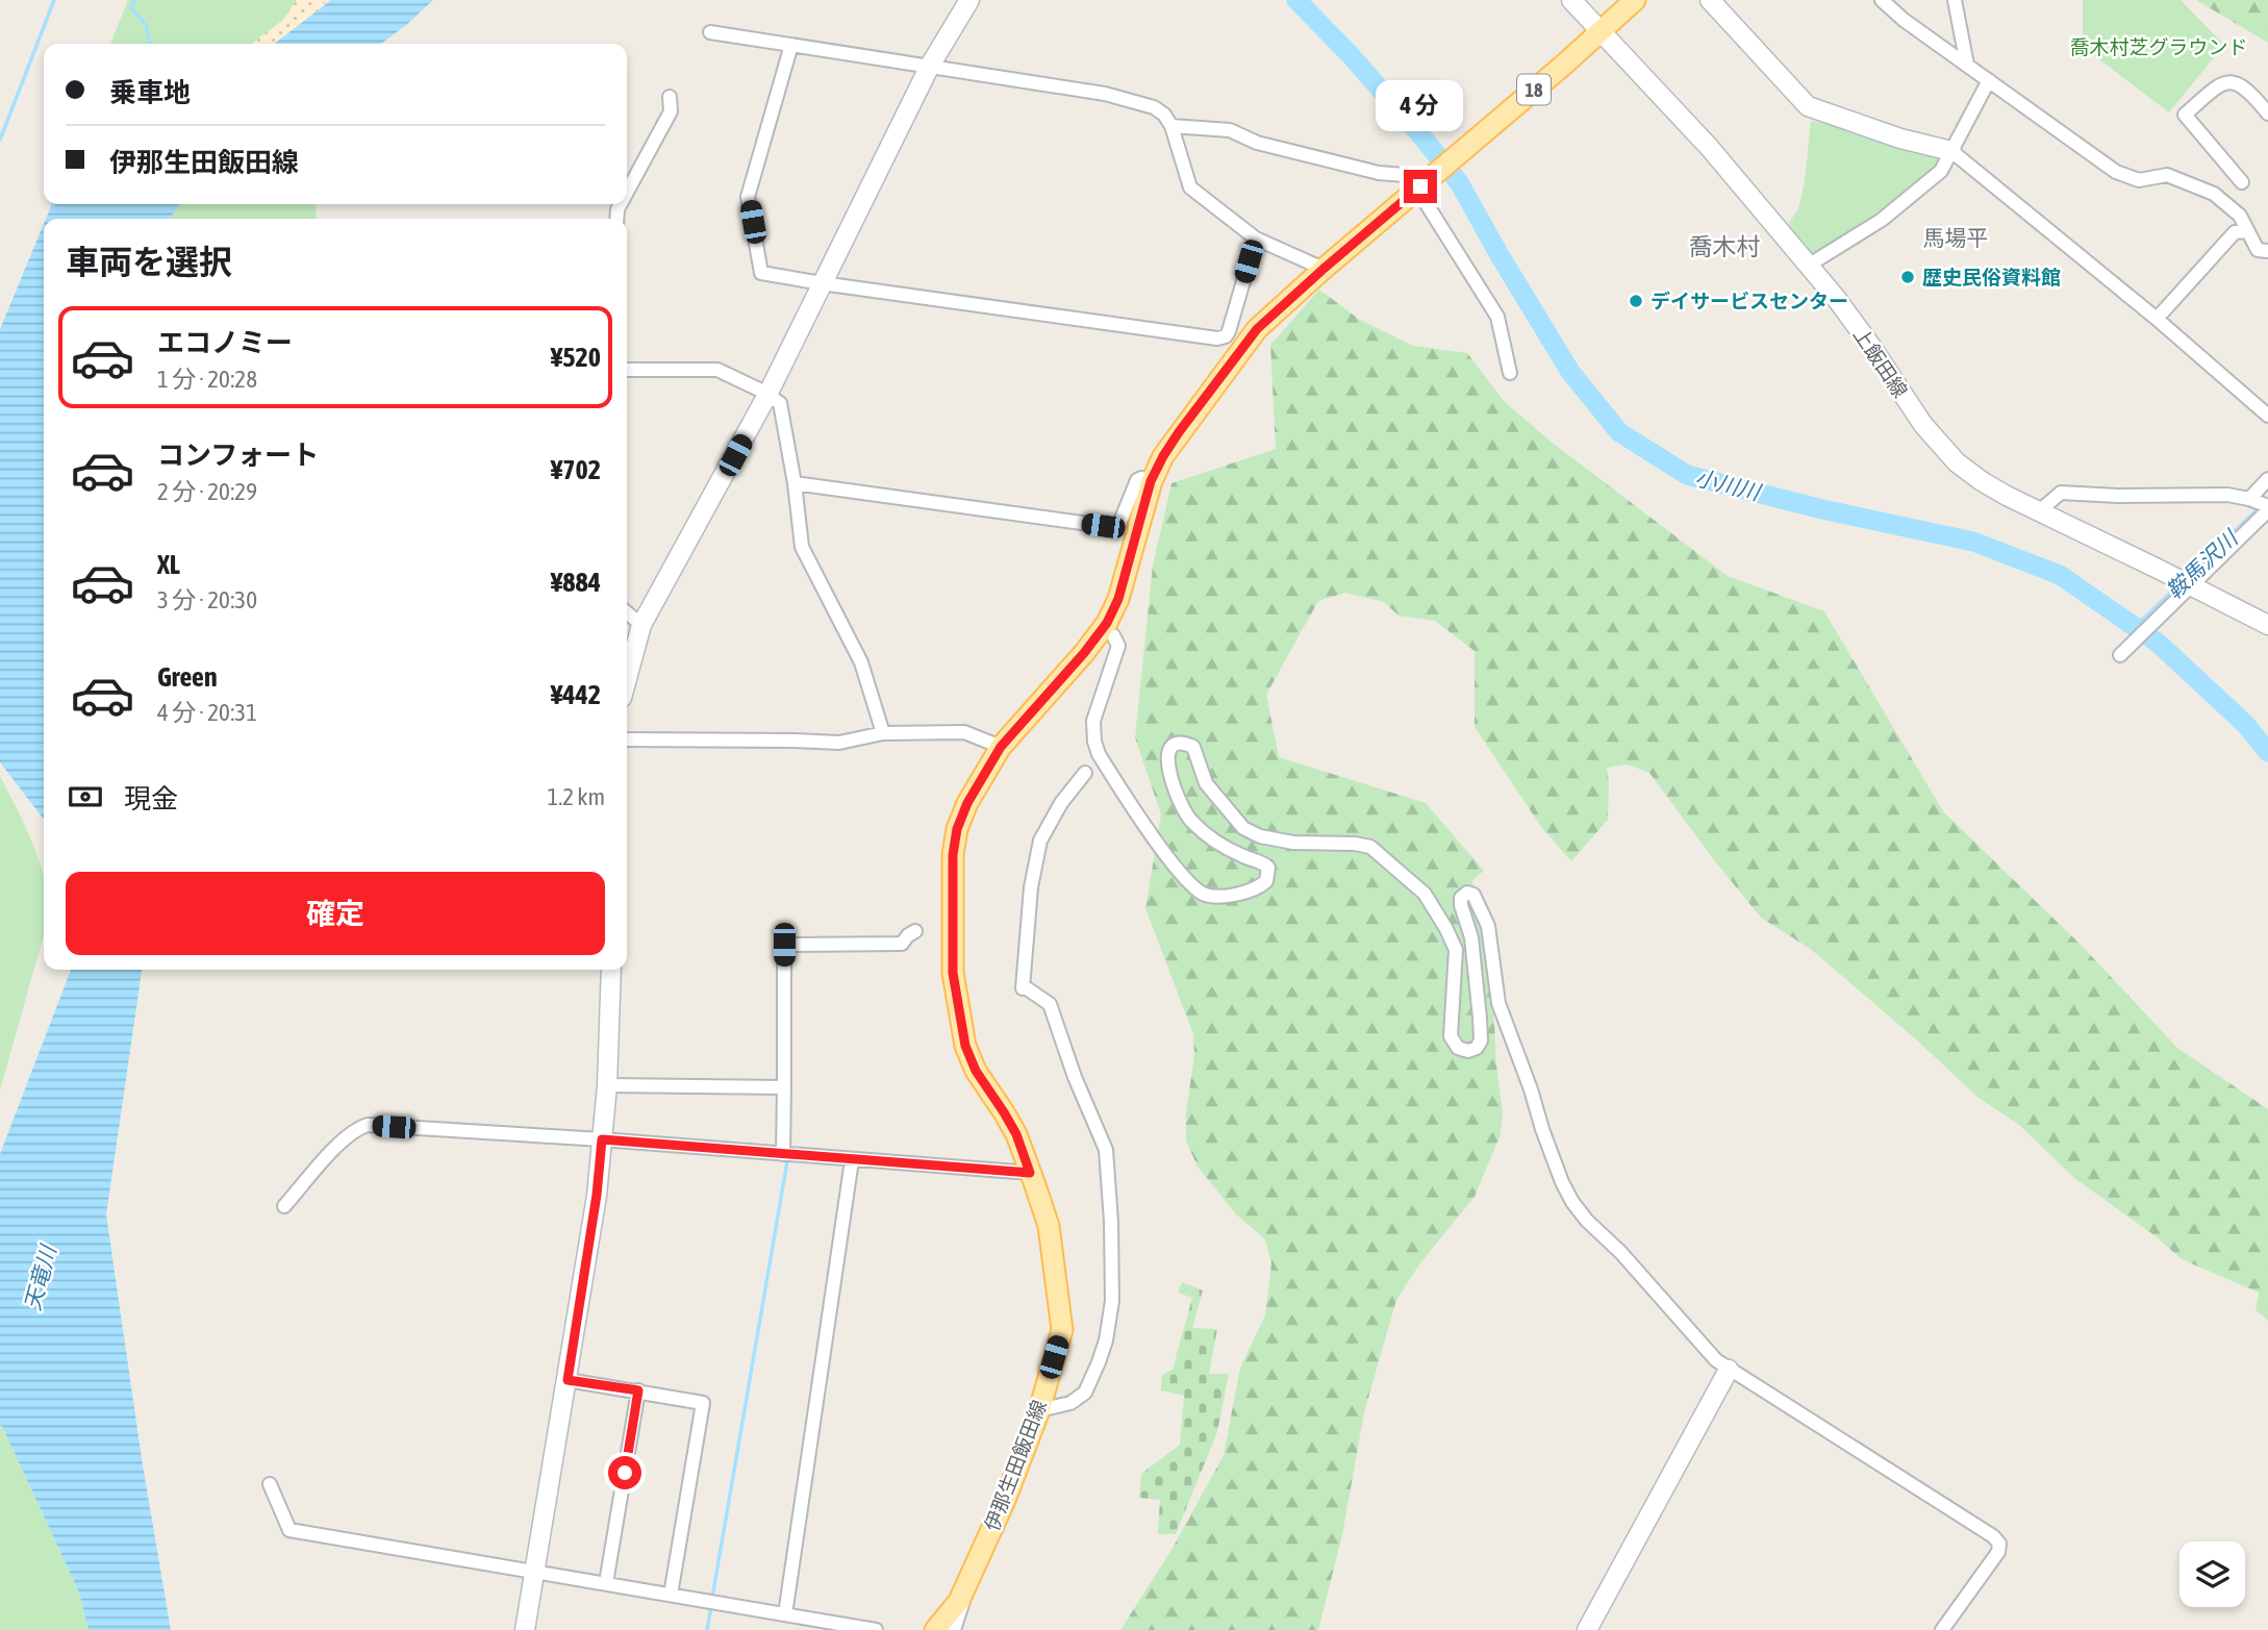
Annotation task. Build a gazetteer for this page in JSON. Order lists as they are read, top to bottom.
{
  "streets": {
    "main road": ["18", "伊那生田飯田線"],
    "street": ["上飯田線"]
  },
  "crossings": [
    ["上飯田線", "伊那生田飯田線"]
  ],
  "districts": ["馬場平", "喬木村"],
  "water": ["小川川", "鞍馬沢川", "天竜川"],
  "parks": ["喬木村芝グラウンド"],
  "places": ["歴史民俗資料館", "デイサービスセンター"],
  "page": {
    "banner": ["乗車地", "伊那生田飯田線"],
    "bubble": "4 分",
    "heading": "車両を選択",
    "list": [
      {
        "name": "エコノミー",
        "note": "1 分 · 20:28",
        "value": "¥520"
      },
      {
        "name": "コンフォート",
        "note": "2 分 · 20:29",
        "value": "¥702"
      },
      {
        "name": "XL",
        "note": "3 分 · 20:30",
        "value": "¥884"
      },
      {
        "name": "Green",
        "note": "4 分 · 20:31",
        "value": "¥442"
      }
    ],
    "pay": ["現金", "1.2 km"],
    "buttons": "確定"
  }
}
